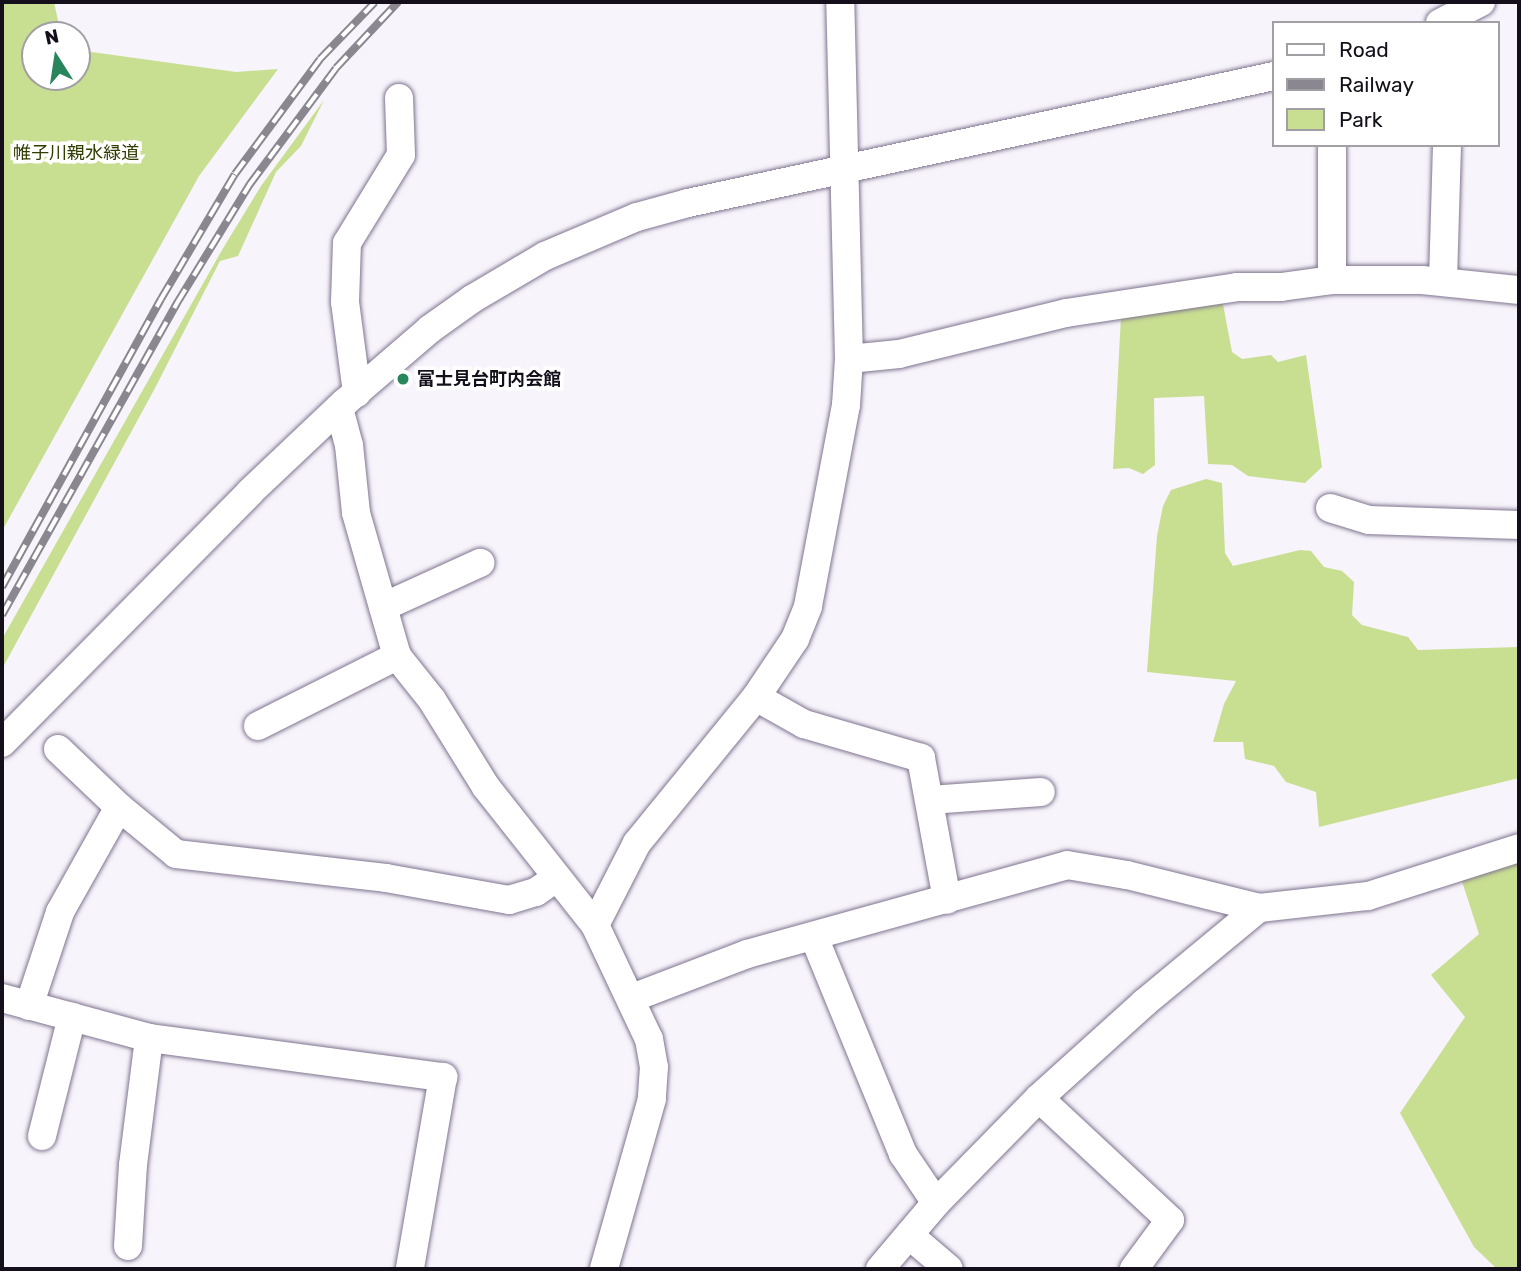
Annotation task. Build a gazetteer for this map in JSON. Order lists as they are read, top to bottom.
{
  "parks": ["帷子川親水緑道"],
  "places": ["富士見台町内会館"],
  "legend": ["Road", "Railway", "Park"],
  "north": "top"
}
